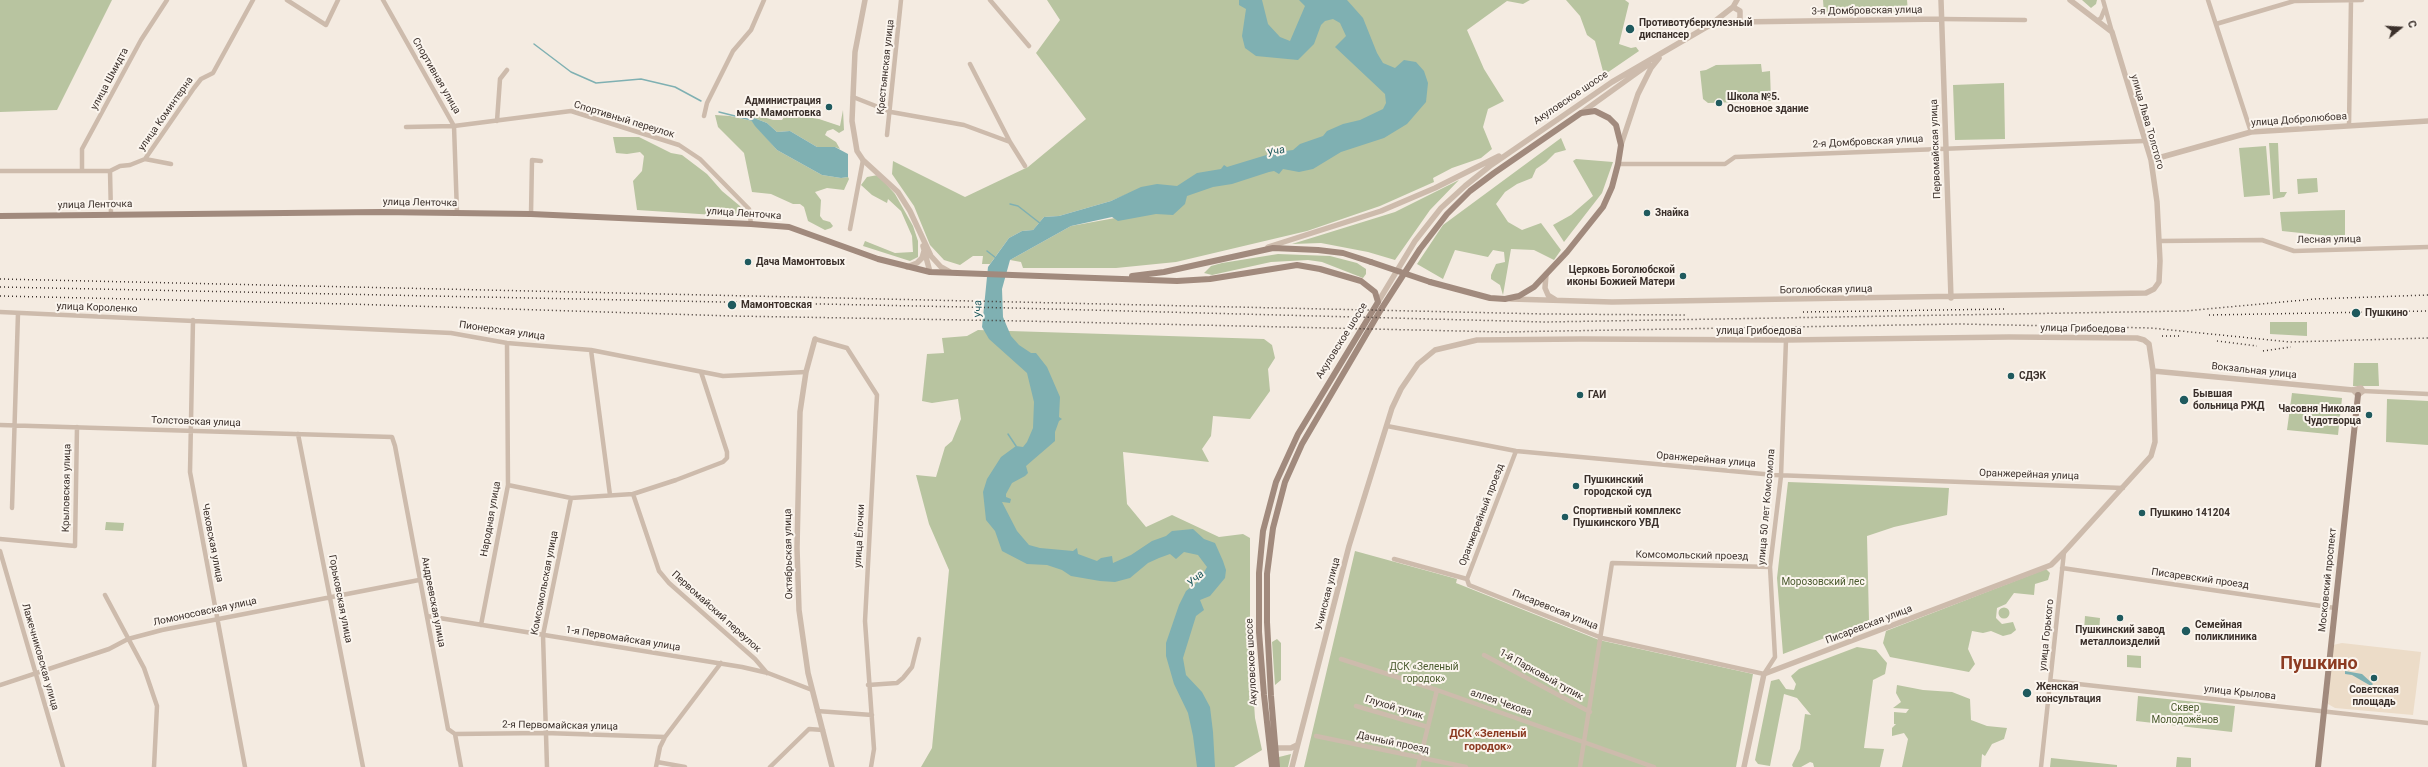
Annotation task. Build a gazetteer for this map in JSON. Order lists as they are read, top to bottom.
{
  "streets": {
    "main road": ["Акуловское шоссе", "улица Ленточка", "Московский проспект"],
    "street": [
      "3-я Домбровская улица",
      "Крестьянская улица",
      "Спортивная улица",
      "улица Шмидта",
      "улица Коминтерна",
      "Спортивный переулок",
      "улица Добролюбова",
      "улица Льва Толстого",
      "2-я Домбровская улица",
      "Первомайская улица",
      "Лесная улица",
      "Боголюбская улица",
      "улица Короленко",
      "улица Грибоедова",
      "Пионерская улица",
      "Вокзальная улица",
      "Толстовская улица",
      "Оранжерейная улица",
      "Крыловская улица",
      "улица 50 лет Комсомола",
      "Оранжерейный проезд",
      "Народная улица",
      "улица Ёлочки",
      "Чеховская улица",
      "Октябрьская улица",
      "Комсомольский проезд",
      "Писаревский проезд",
      "Комсомольская улица",
      "Учинская улица",
      "Горьковская улица",
      "Андреевская улица",
      "Писаревская улица",
      "Ломоносовская улица",
      "Первомайский переулок",
      "улица Горького",
      "1-я Первомайская улица",
      "Лажечниковская улица",
      "1-й Парковый тупик",
      "улица Крылова",
      "аллея Чехова",
      "Глухой тупик",
      "2-я Первомайская улица",
      "Дачный проезд"
    ]
  },
  "crossings": [
    ["3-я Домбровская улица", "Акуловское шоссе"],
    ["3-я Домбровская улица", "Первомайская улица"],
    ["Спортивная улица", "Спортивный переулок"],
    ["Спортивная улица", "улица Ленточка"],
    ["улица Шмидта", "улица Коминтерна"],
    ["Спортивный переулок", "улица Ленточка"],
    ["улица Добролюбова", "улица Льва Толстого"],
    ["улица Льва Толстого", "2-я Домбровская улица"],
    ["улица Льва Толстого", "Лесная улица"],
    ["улица Льва Толстого", "Боголюбская улица"],
    ["2-я Домбровская улица", "Первомайская улица"],
    ["Первомайская улица", "Боголюбская улица"],
    ["улица Короленко", "Пионерская улица"],
    ["улица Короленко", "Чеховская улица"],
    ["улица Грибоедова", "Вокзальная улица"],
    ["улица Грибоедова", "Оранжерейная улица"],
    ["улица Грибоедова", "улица 50 лет Комсомола"],
    ["улица Грибоедова", "Учинская улица"],
    ["улица Грибоедова", "Писаревская улица"],
    ["Пионерская улица", "Народная улица"],
    ["Пионерская улица", "Чеховская улица"],
    ["Пионерская улица", "Октябрьская улица"],
    ["Вокзальная улица", "Московский проспект"],
    ["Вокзальная улица", "Писаревская улица"],
    ["Толстовская улица", "Крыловская улица"],
    ["Толстовская улица", "Чеховская улица"],
    ["Толстовская улица", "Горьковская улица"],
    ["Толстовская улица", "Андреевская улица"],
    ["Оранжерейная улица", "улица 50 лет Комсомола"],
    ["Оранжерейная улица", "Оранжерейный проезд"],
    ["Оранжерейная улица", "Учинская улица"],
    ["Оранжерейная улица", "Писаревская улица"],
    ["улица 50 лет Комсомола", "Комсомольский проезд"],
    ["улица 50 лет Комсомола", "Писаревская улица"],
    ["Оранжерейный проезд", "Писаревская улица"],
    ["Народная улица", "1-я Первомайская улица"],
    ["улица Ёлочки", "Октябрьская улица"],
    ["Чеховская улица", "Ломоносовская улица"],
    ["Октябрьская улица", "1-я Первомайская улица"],
    ["Комсомольский проезд", "Писаревская улица"],
    ["Писаревский проезд", "Московский проспект"],
    ["Писаревский проезд", "улица Горького"],
    ["Московский проспект", "улица Крылова"],
    ["Комсомольская улица", "1-я Первомайская улица"],
    ["Комсомольская улица", "2-я Первомайская улица"],
    ["Горьковская улица", "Ломоносовская улица"],
    ["Андреевская улица", "Ломоносовская улица"],
    ["Андреевская улица", "1-я Первомайская улица"],
    ["Андреевская улица", "2-я Первомайская улица"],
    ["Писаревская улица", "улица Горького"],
    ["Ломоносовская улица", "Лажечниковская улица"],
    ["Первомайский переулок", "1-я Первомайская улица"],
    ["улица Горького", "улица Крылова"]
  ],
  "districts": ["Пушкино", "ДСК «Зеленый городок»"],
  "water": ["Уча"],
  "parks": ["Морозовский лес", "ДСК «Зеленый городок»", "Сквер Молодожёнов"],
  "places": [
    "Противотуберкулезный диспансер",
    "Школа №5. Основное здание",
    "Администрация мкр. Мамонтовка",
    "Знайка",
    "Дача Мамонтовых",
    "Церковь Боголюбской иконы Божией Матери",
    "Мамонтовская",
    "Пушкино",
    "СДЭК",
    "ГАИ",
    "Бывшая больница РЖД",
    "Часовня Николая Чудотворца",
    "Пушкинский городской суд",
    "Пушкино 141204",
    "Спортивный комплекс Пушкинского УВД",
    "Пушкинский завод металлоизделий",
    "Семейная поликлиника",
    "Советская площадь",
    "Женская консультация"
  ],
  "north": "right"
}
